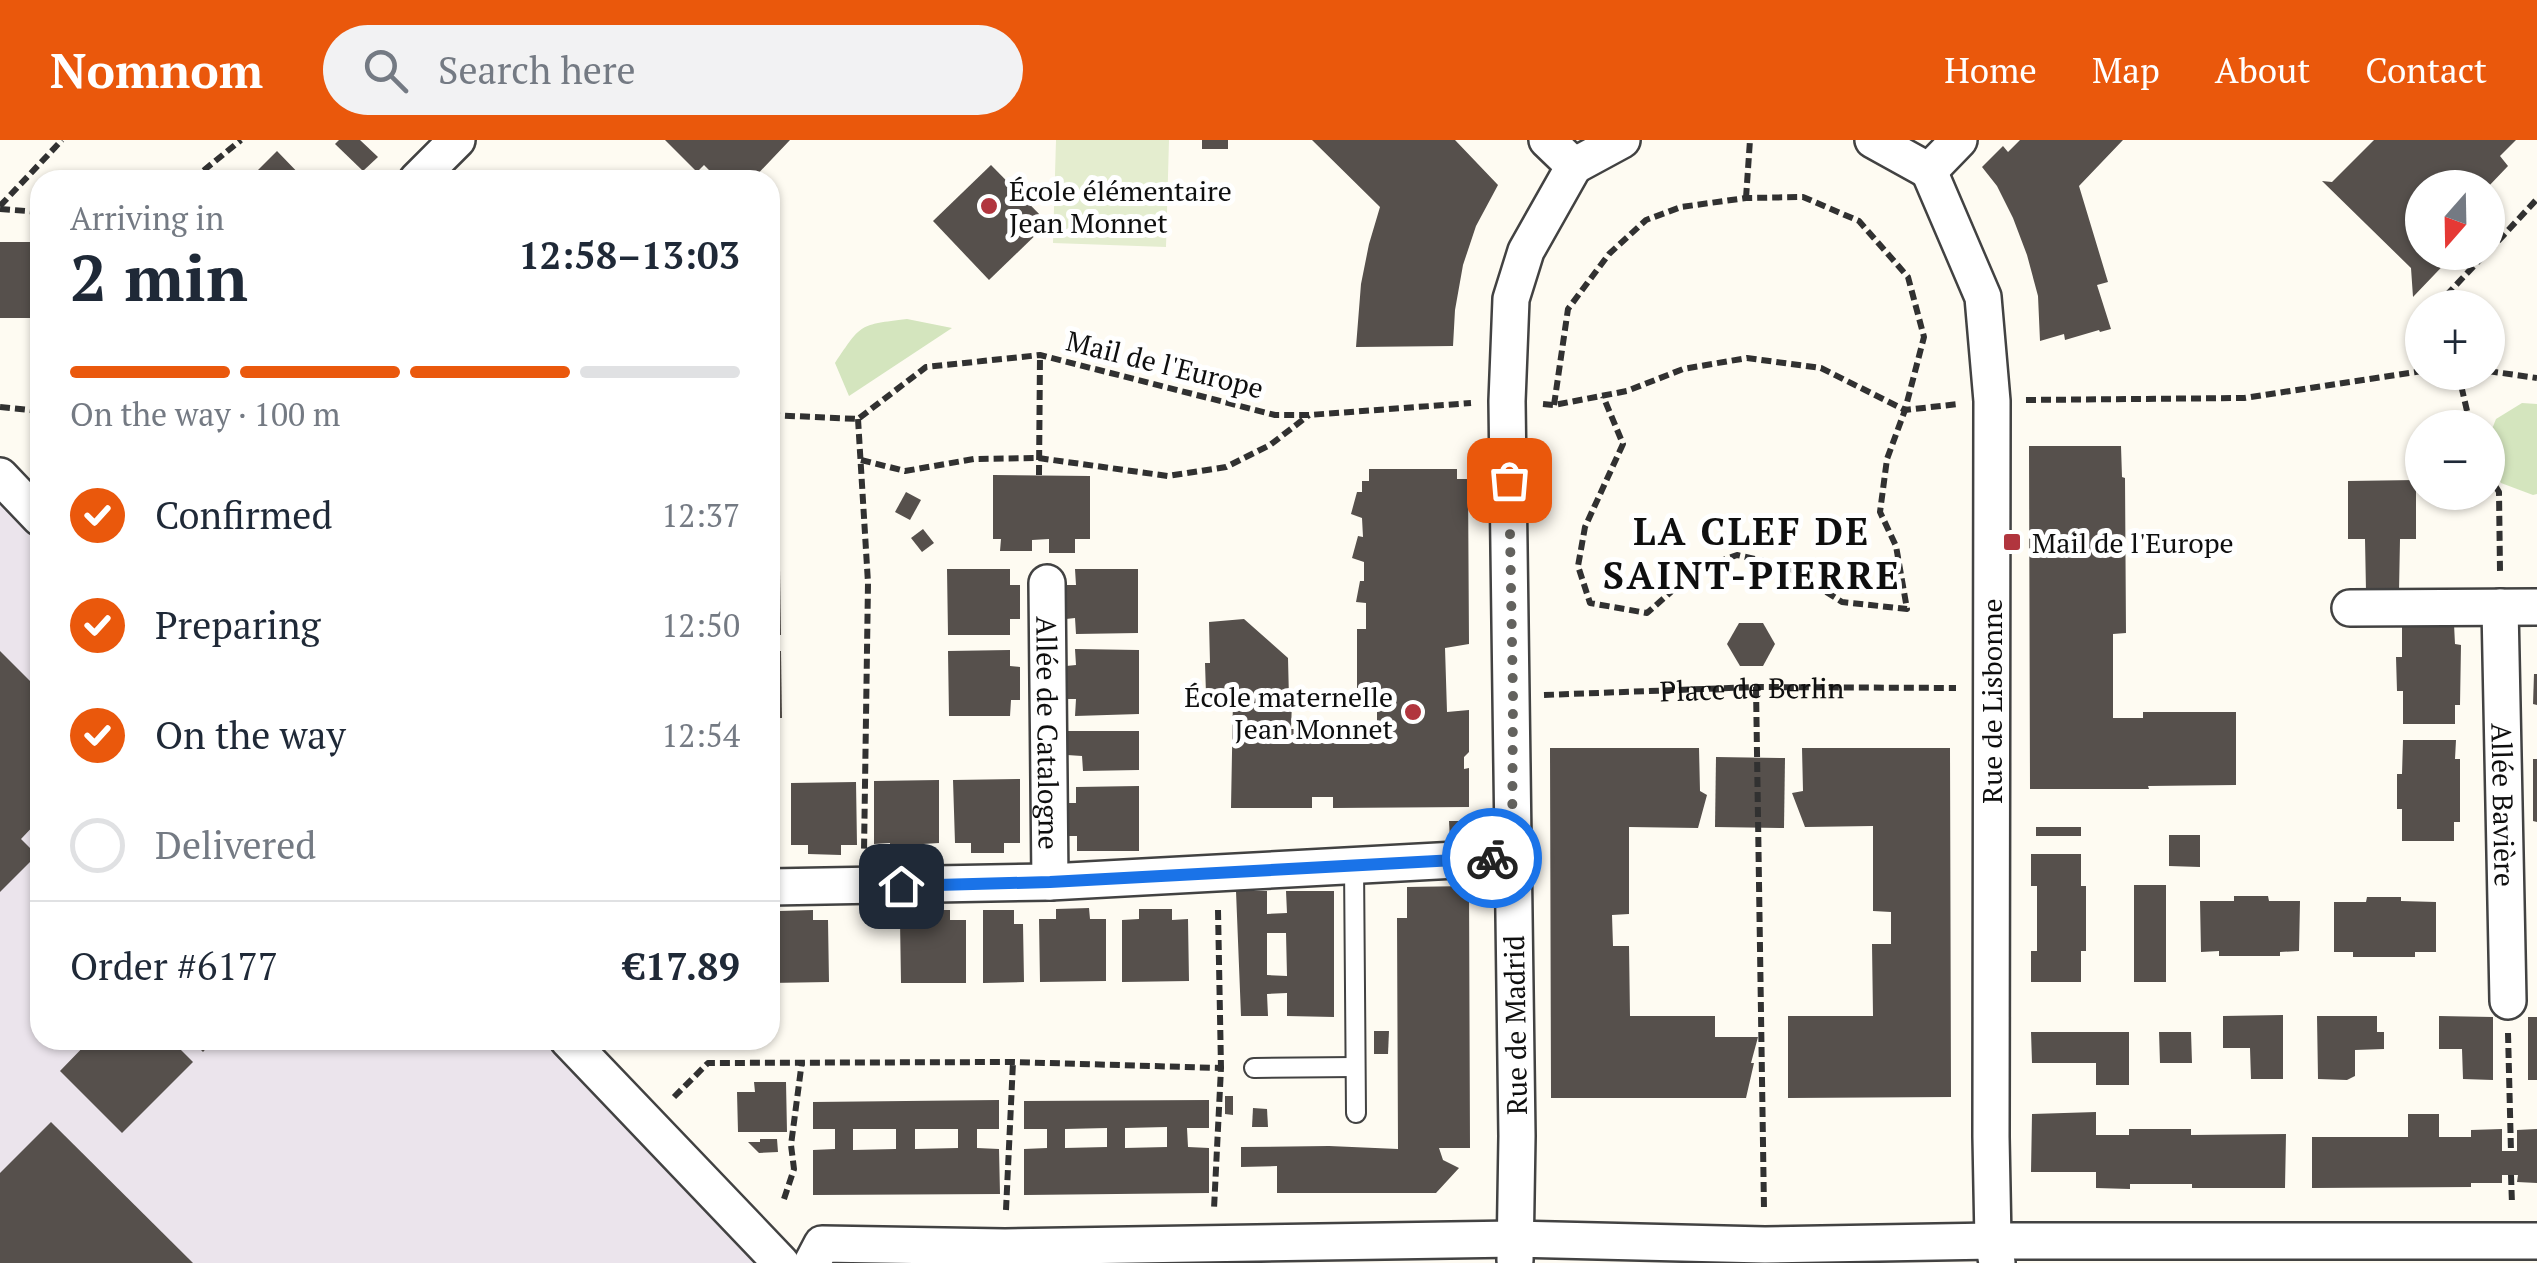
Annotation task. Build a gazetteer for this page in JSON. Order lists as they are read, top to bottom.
{
  "streets": {
    "street": [
      "Rue de Lisbonne",
      "Allée de Catalogne",
      "Allée Bavière",
      "Rue de Madrid"
    ],
    "path": ["Mail de l'Europe", "Place de Berlin"]
  },
  "crossings": [
    ["Mail de l'Europe", "Rue de Madrid"],
    ["Place de Berlin", "Rue de Lisbonne"],
    ["Place de Berlin", "Rue de Madrid"]
  ],
  "districts": ["LA CLEF DE SAINT-PIERRE"],
  "places": {
    "other": ["École élémentaire Jean Monnet", "École maternelle Jean Monnet"],
    "transit": ["Mail de l'Europe"]
  },
  "north": "bottom",
  "page": {
    "header": "Nomnom",
    "search": "Search here",
    "nav": [
      "Home",
      "Map",
      "About",
      "Contact"
    ],
    "map_buttons": ["+", "−"],
    "heading": ["2 min", "Arriving in", "12:58–13:03"],
    "panel": ["Order #6177", "€17.89"],
    "bar": "On the way · 100 m",
    "list": [
      ["Confirmed", "12:37"],
      ["Preparing", "12:50"],
      ["On the way", "12:54"],
      "Delivered"
    ]
  }
}
